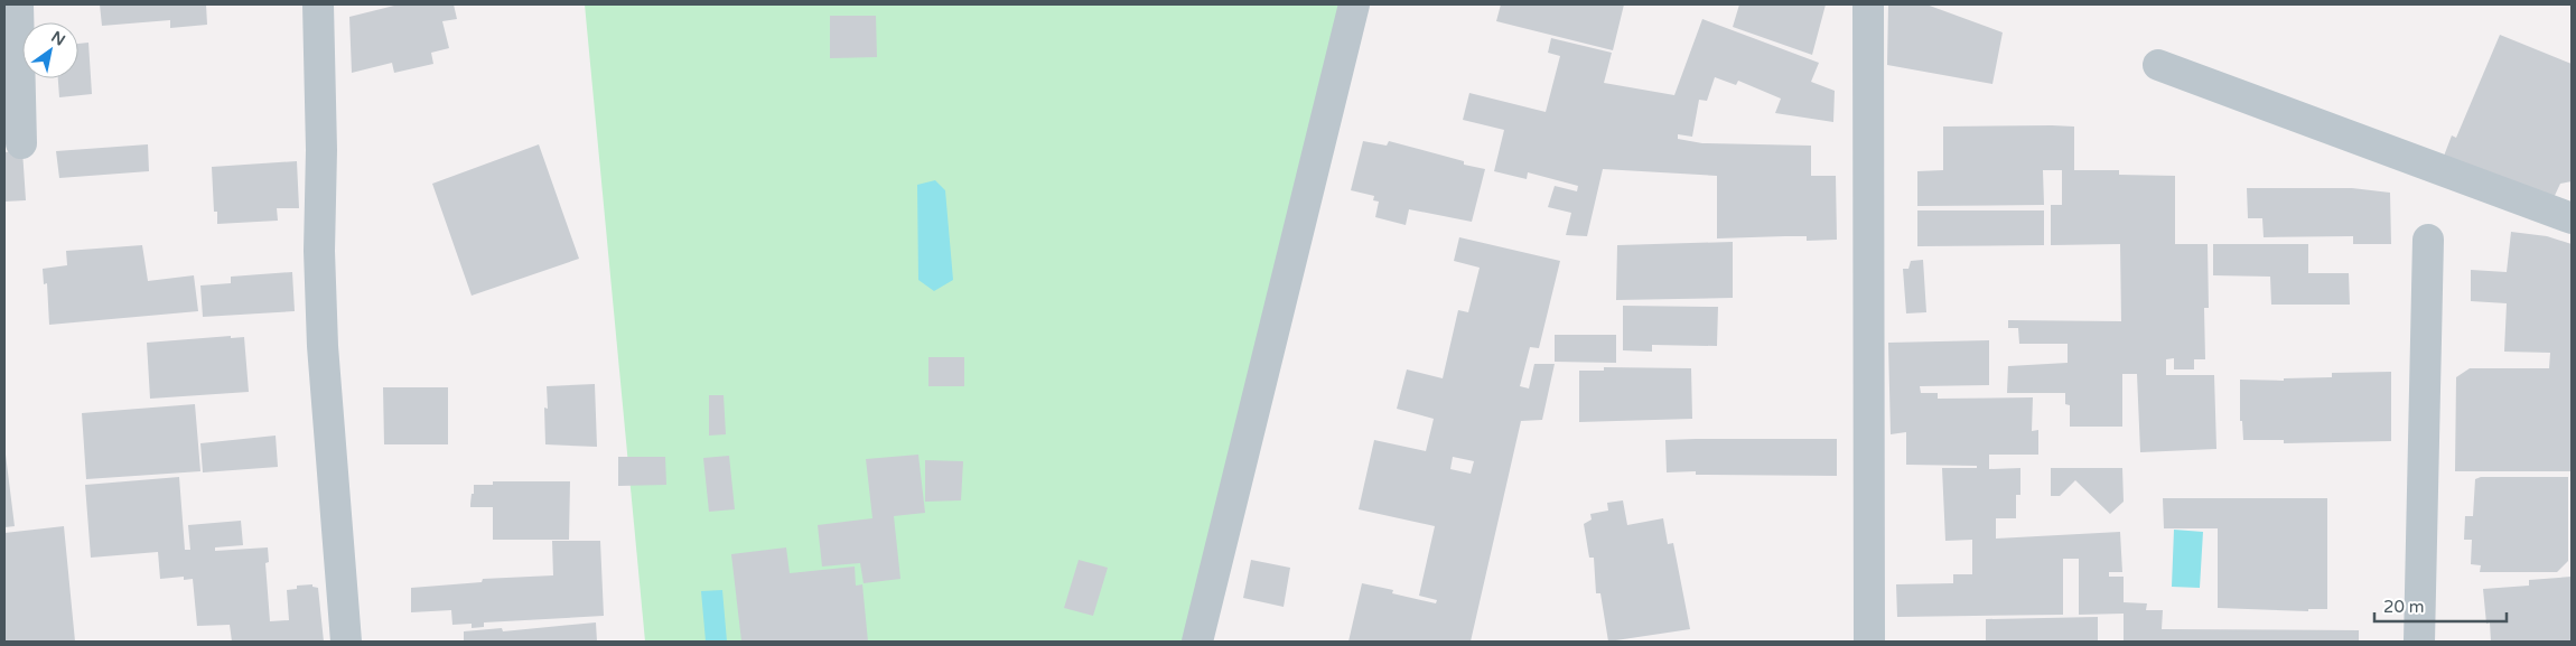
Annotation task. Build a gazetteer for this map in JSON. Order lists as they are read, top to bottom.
{
  "scale_bar": "20 m",
  "north": "top right"
}
